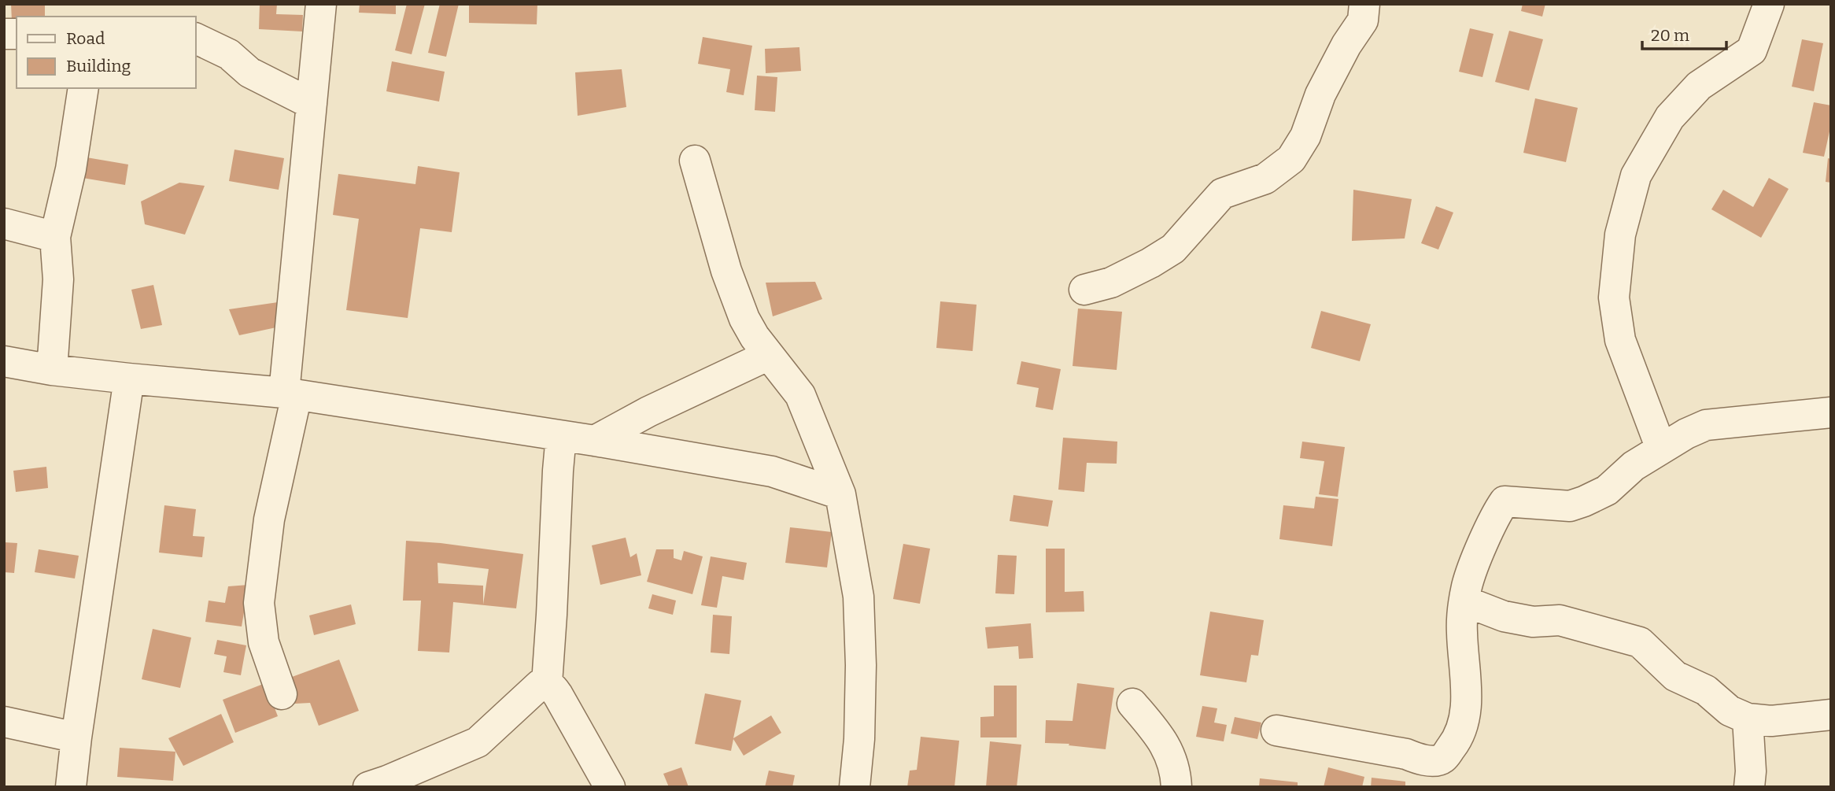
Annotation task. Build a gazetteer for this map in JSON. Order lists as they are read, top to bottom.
{
  "legend": ["Road", "Building"],
  "scale_bar": "20 m"
}
